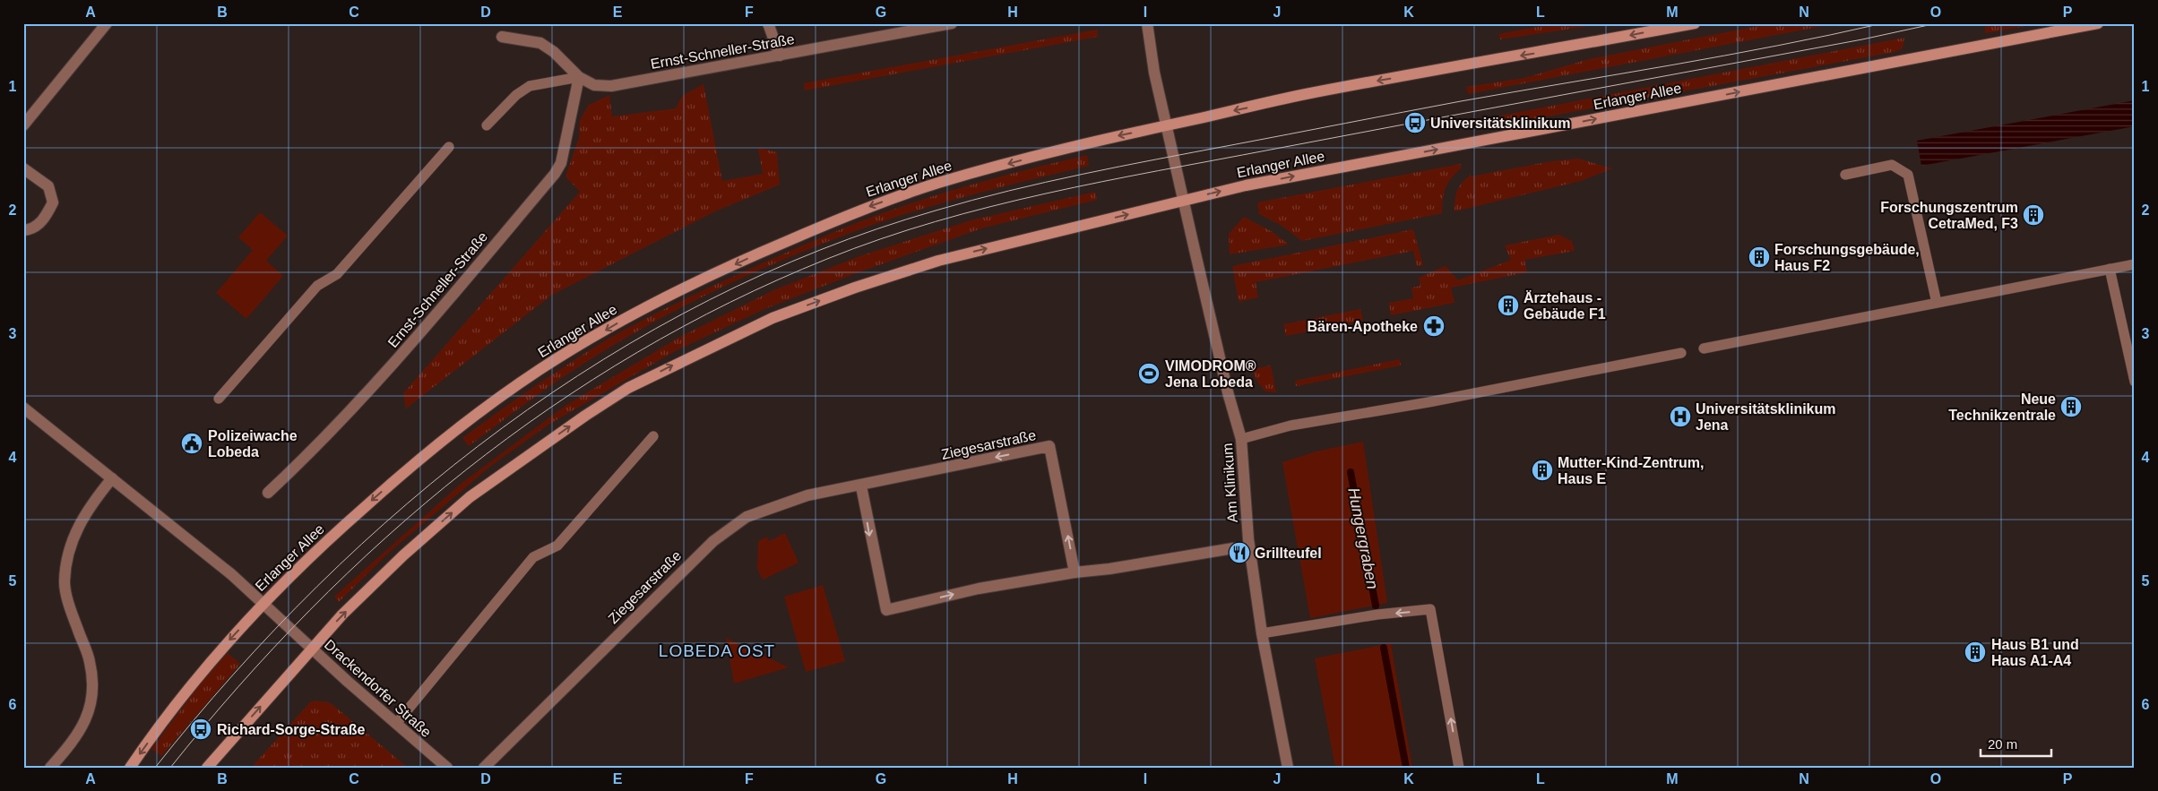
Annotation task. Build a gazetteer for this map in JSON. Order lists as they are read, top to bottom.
{
  "streets": {
    "main road": ["Erlanger Allee"],
    "street": [
      "Ernst-Schneller-Straße",
      "Ziegesarstraße",
      "Am Klinikum",
      "Drackendorfer Straße"
    ]
  },
  "crossings": [
    ["Erlanger Allee", "Am Klinikum"],
    ["Erlanger Allee", "Drackendorfer Straße"]
  ],
  "districts": ["LOBEDA OST"],
  "water": ["Hungergraben"],
  "places": {
    "bus stop": ["Universitätsklinikum", "Richard-Sorge-Straße"],
    "building": [
      "Forschungszentrum CetraMed, F3",
      "Forschungsgebäude, Haus F2",
      "Ärztehaus - Gebäude F1",
      "Neue Technikzentrale",
      "Mutter-Kind-Zentrum, Haus E",
      "Haus B1 und Haus A1-A4"
    ],
    "pharmacy": ["Bären-Apotheke"],
    "sports": ["VIMODROM® Jena Lobeda"],
    "hospital": ["Universitätsklinikum Jena"],
    "public building": ["Polizeiwache Lobeda"],
    "restaurant": ["Grillteufel"]
  },
  "scale_bar": "20 m",
  "grid": {
    "columns": [
      "A",
      "B",
      "C",
      "D",
      "E",
      "F",
      "G",
      "H",
      "I",
      "J",
      "K",
      "L",
      "M",
      "N",
      "O",
      "P"
    ],
    "rows": [
      "1",
      "2",
      "3",
      "4",
      "5",
      "6"
    ]
  }
}
